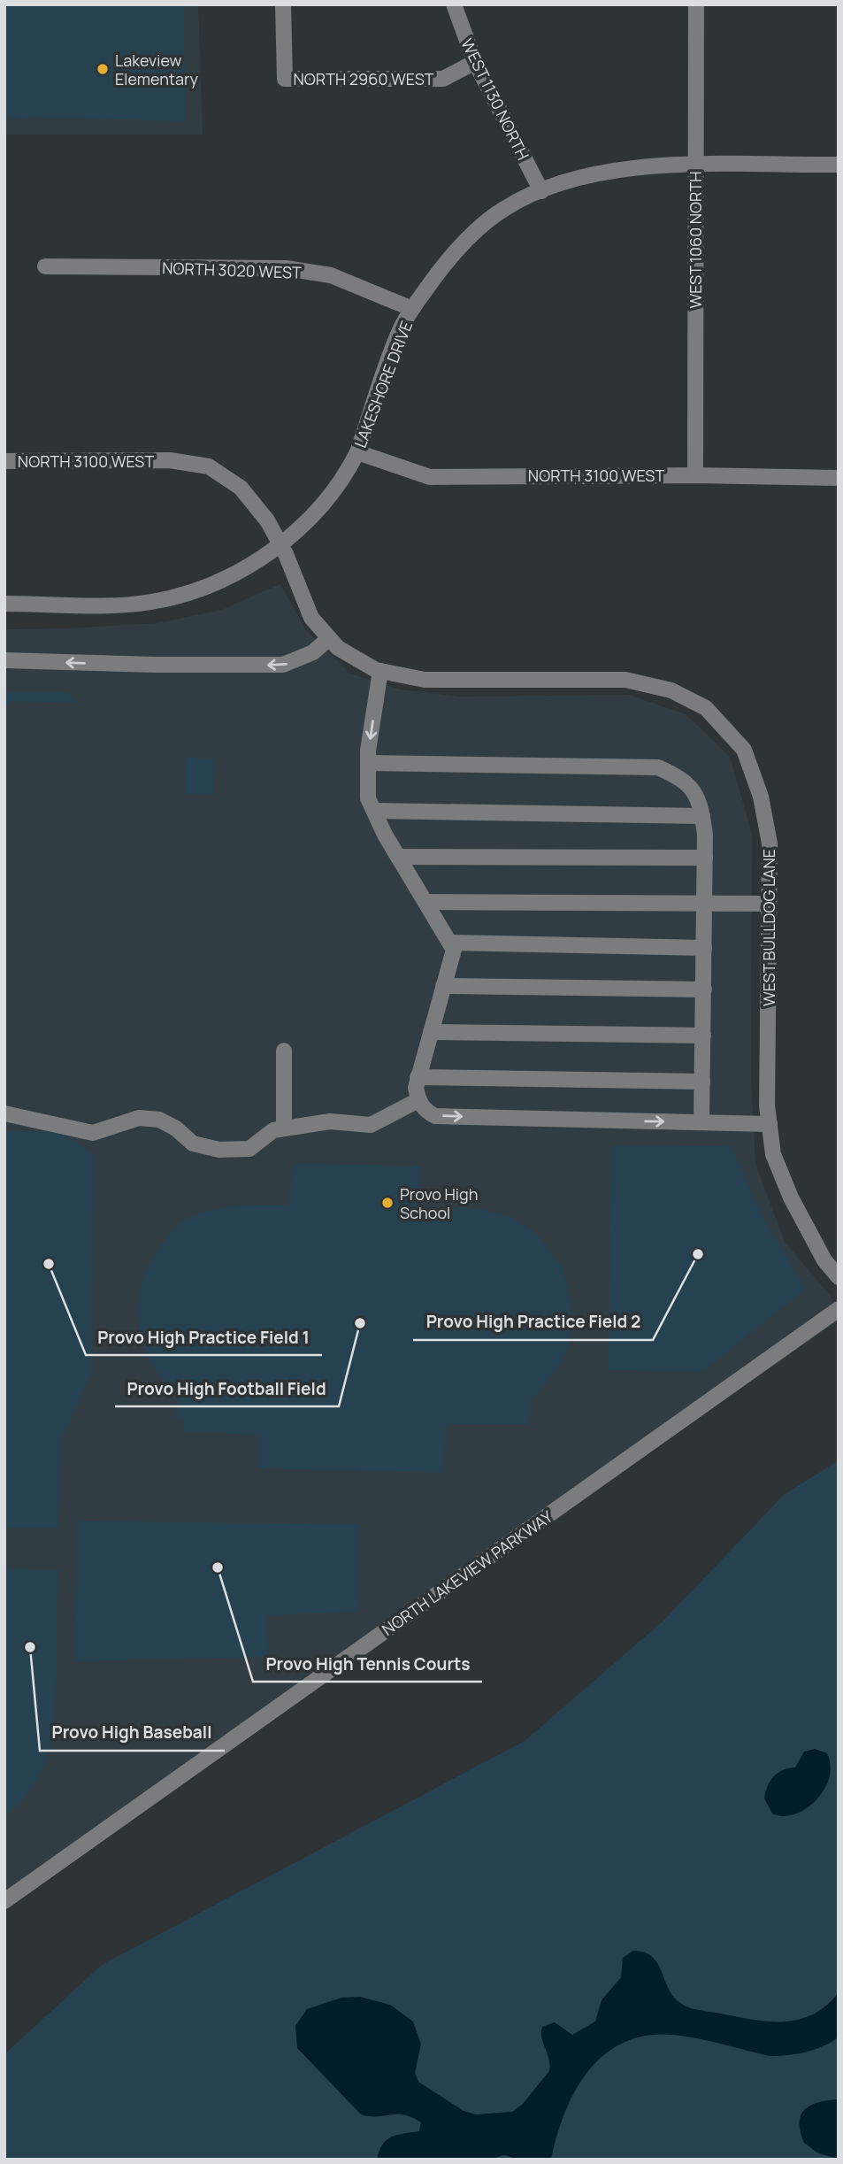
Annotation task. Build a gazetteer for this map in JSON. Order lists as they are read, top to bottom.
{
  "streets": {
    "street": [
      "NORTH 2960 WEST",
      "WEST 1130 NORTH",
      "WEST 1060 NORTH",
      "NORTH 3020 WEST",
      "LAKESHORE DRIVE",
      "NORTH 3100 WEST",
      "WEST BULLDOG LANE",
      "NORTH LAKEVIEW PARKWAY"
    ]
  },
  "crossings": [
    ["NORTH 2960 WEST", "WEST 1130 NORTH"],
    ["WEST 1130 NORTH", "LAKESHORE DRIVE"],
    ["WEST 1060 NORTH", "LAKESHORE DRIVE"],
    ["WEST 1060 NORTH", "NORTH 3100 WEST"],
    ["NORTH 3020 WEST", "LAKESHORE DRIVE"],
    ["LAKESHORE DRIVE", "NORTH 3100 WEST"],
    ["LAKESHORE DRIVE", "WEST BULLDOG LANE"],
    ["NORTH 3100 WEST", "WEST BULLDOG LANE"]
  ],
  "places": [
    "Lakeview Elementary",
    "Provo High School",
    "Provo High Practice Field 2",
    "Provo High Practice Field 1",
    "Provo High Football Field",
    "Provo High Tennis Courts",
    "Provo High Baseball"
  ]
}
